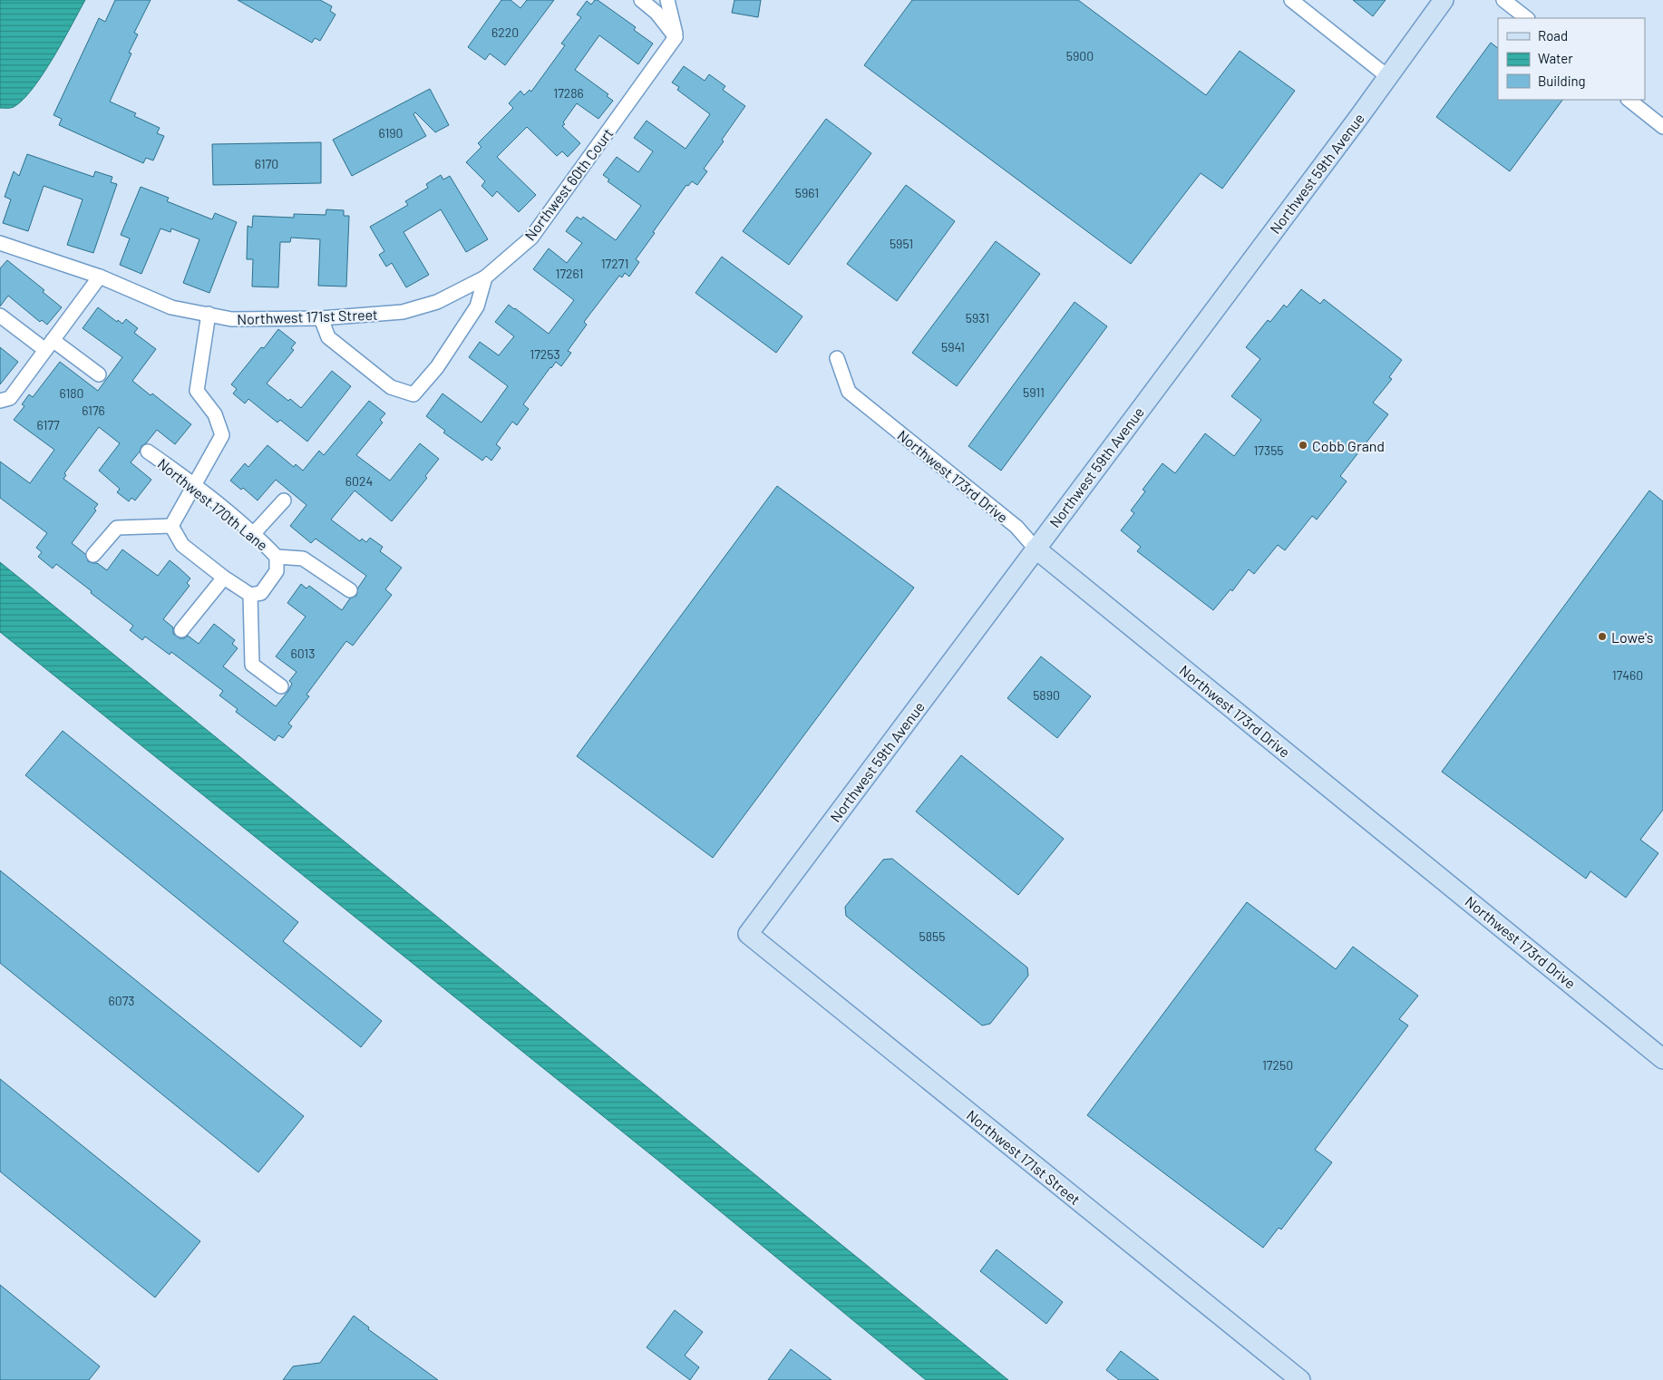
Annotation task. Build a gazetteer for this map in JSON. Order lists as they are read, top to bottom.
{
  "streets": {
    "street": [
      "Northwest 59th Avenue",
      "Northwest 60th Court",
      "Northwest 171st Street",
      "Northwest 173rd Drive",
      "Northwest 170th Lane"
    ]
  },
  "crossings": [
    ["Northwest 59th Avenue", "Northwest 171st Street"],
    ["Northwest 59th Avenue", "Northwest 173rd Drive"],
    ["Northwest 60th Court", "Northwest 171st Street"]
  ],
  "places": ["Cobb Grand", "Lowe's"],
  "house_numbers": [
    "6220",
    "5900",
    "17286",
    "6190",
    "6170",
    "5961",
    "5951",
    "17271",
    "17261",
    "5931",
    "5941",
    "17253",
    "5911",
    "6180",
    "6176",
    "6177",
    "17355",
    "6024",
    "6013",
    "17460",
    "5890",
    "5855",
    "6073",
    "17250"
  ],
  "legend": ["Road", "Water", "Building"]
}
